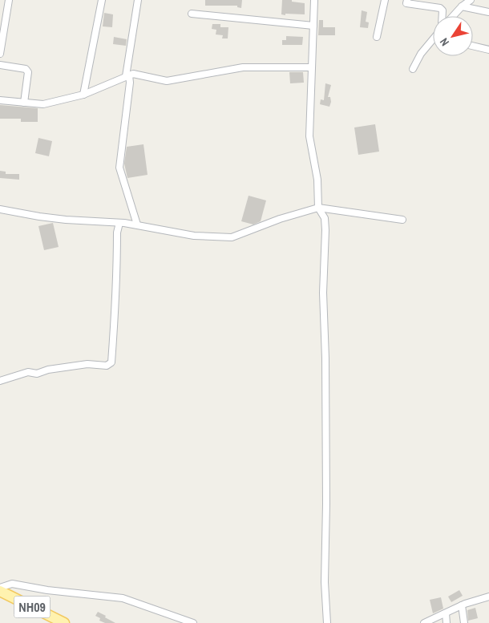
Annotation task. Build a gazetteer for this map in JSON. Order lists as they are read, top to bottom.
{
  "streets": {
    "main road": ["NH09"]
  },
  "north": "bottom left"
}
